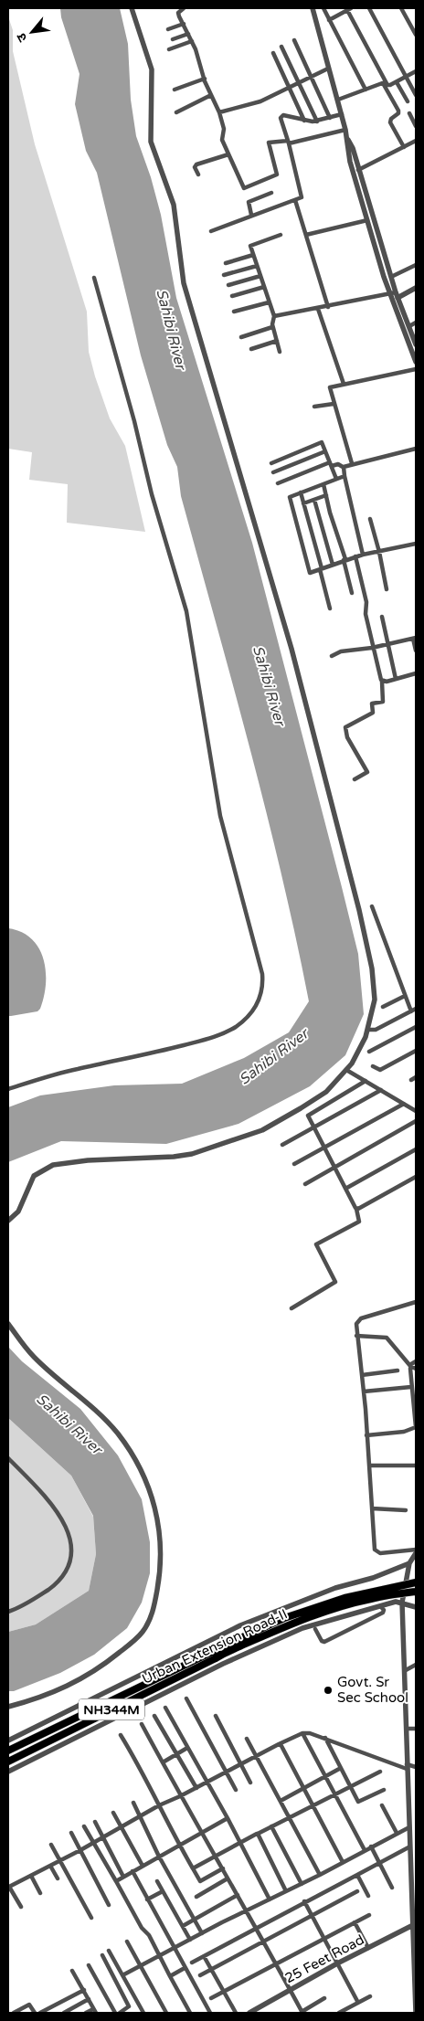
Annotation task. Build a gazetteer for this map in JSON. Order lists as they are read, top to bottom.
{
  "streets": {
    "highway": ["Urban Extension Road-II", "NH344M"],
    "street": ["25 Feet Road"]
  },
  "water": ["Sahibi River"],
  "places": ["Govt. Sr Sec School"],
  "north": "bottom left"
}
